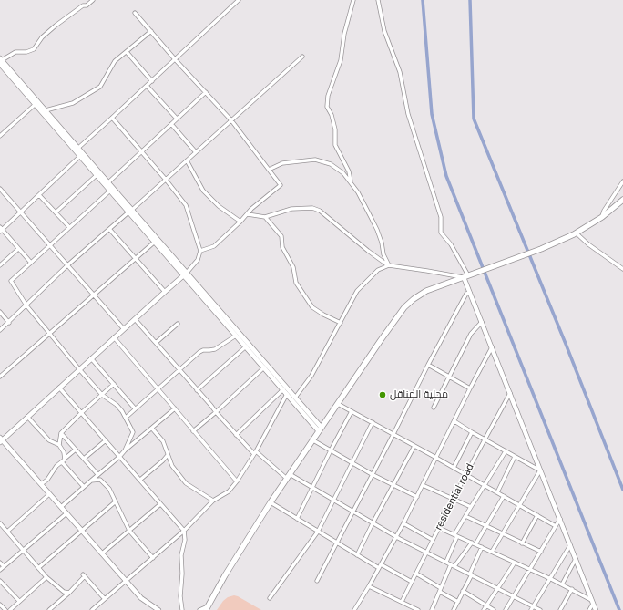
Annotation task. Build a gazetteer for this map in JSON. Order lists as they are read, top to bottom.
{
  "streets": {
    "street": ["residential road"]
  },
  "places": ["محلية المناقل"]
}
